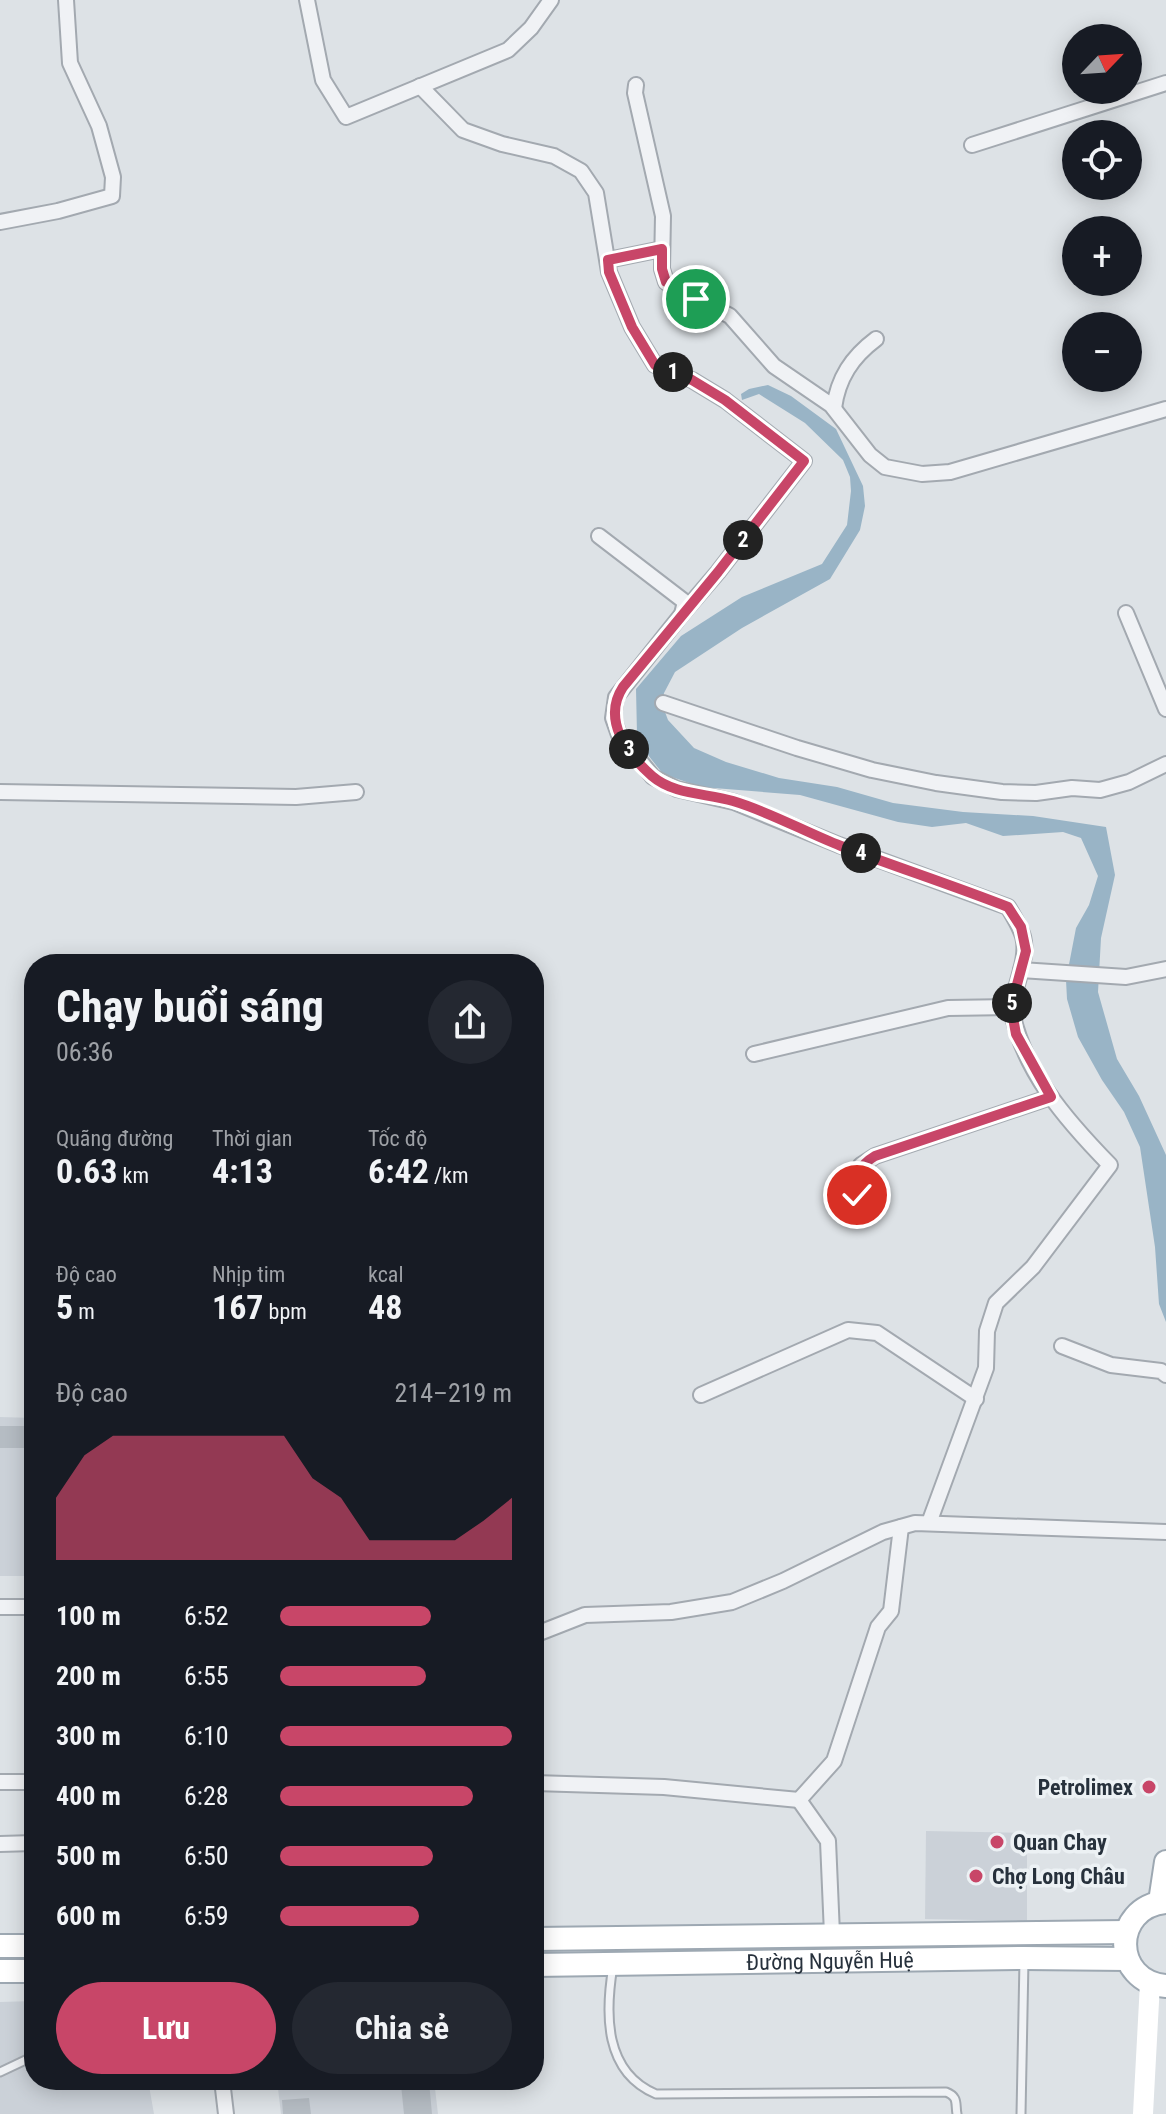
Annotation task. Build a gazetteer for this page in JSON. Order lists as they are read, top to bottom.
{
  "streets": {
    "main road": ["Đường Nguyễn Huệ"]
  },
  "places": ["Petrolimex", "Quan Chay", "Chợ Long Châu"],
  "north": "top right",
  "page": {
    "map_buttons": ["+", "−"],
    "pins": [
      "1",
      "2",
      "3",
      "4",
      "5"
    ],
    "heading": ["Chạy buổi sáng", "06:36"],
    "stats": [
      ["Quãng đường", "0.63 km"],
      ["Thời gian", "4:13"],
      ["Tốc độ", "6:42 /km"],
      ["Độ cao", "5 m"],
      ["Nhịp tim", "167 bpm"],
      ["kcal", "48"]
    ],
    "chart": ["Độ cao", "214–219 m"],
    "list": [
      {
        "name": "100 m",
        "note": "6:52"
      },
      {
        "name": "200 m",
        "note": "6:55"
      },
      {
        "name": "300 m",
        "note": "6:10"
      },
      {
        "name": "400 m",
        "note": "6:28"
      },
      {
        "name": "500 m",
        "note": "6:50"
      },
      {
        "name": "600 m",
        "note": "6:59"
      }
    ],
    "buttons": ["Lưu", "Chia sẻ"]
  }
}
